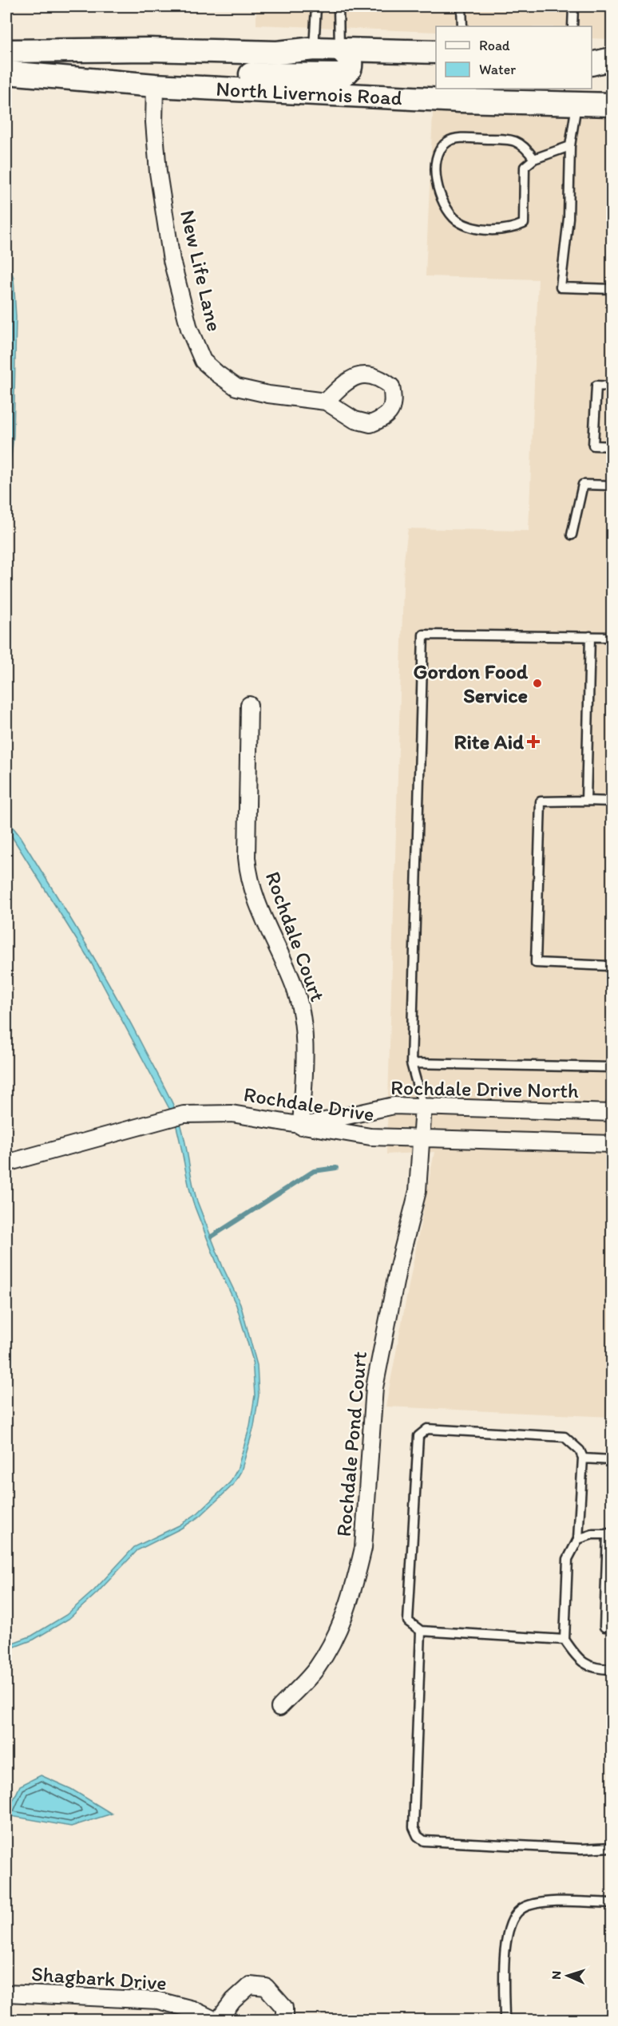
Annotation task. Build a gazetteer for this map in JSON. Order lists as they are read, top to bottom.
{
  "streets": {
    "main road": ["North Livernois Road"],
    "street": [
      "New Life Lane",
      "Rochdale Court",
      "Rochdale Drive North",
      "Rochdale Drive",
      "Rochdale Pond Court",
      "Shagbark Drive"
    ]
  },
  "crossings": [
    ["North Livernois Road", "New Life Lane"],
    ["Rochdale Court", "Rochdale Drive North"],
    ["Rochdale Court", "Rochdale Drive"],
    ["Rochdale Drive North", "Rochdale Drive"],
    ["Rochdale Drive North", "Rochdale Pond Court"],
    ["Rochdale Drive", "Rochdale Pond Court"]
  ],
  "places": {
    "other": ["Gordon Food Service"],
    "health": ["Rite Aid"]
  },
  "legend": ["Road", "Water"],
  "north": "left"
}
